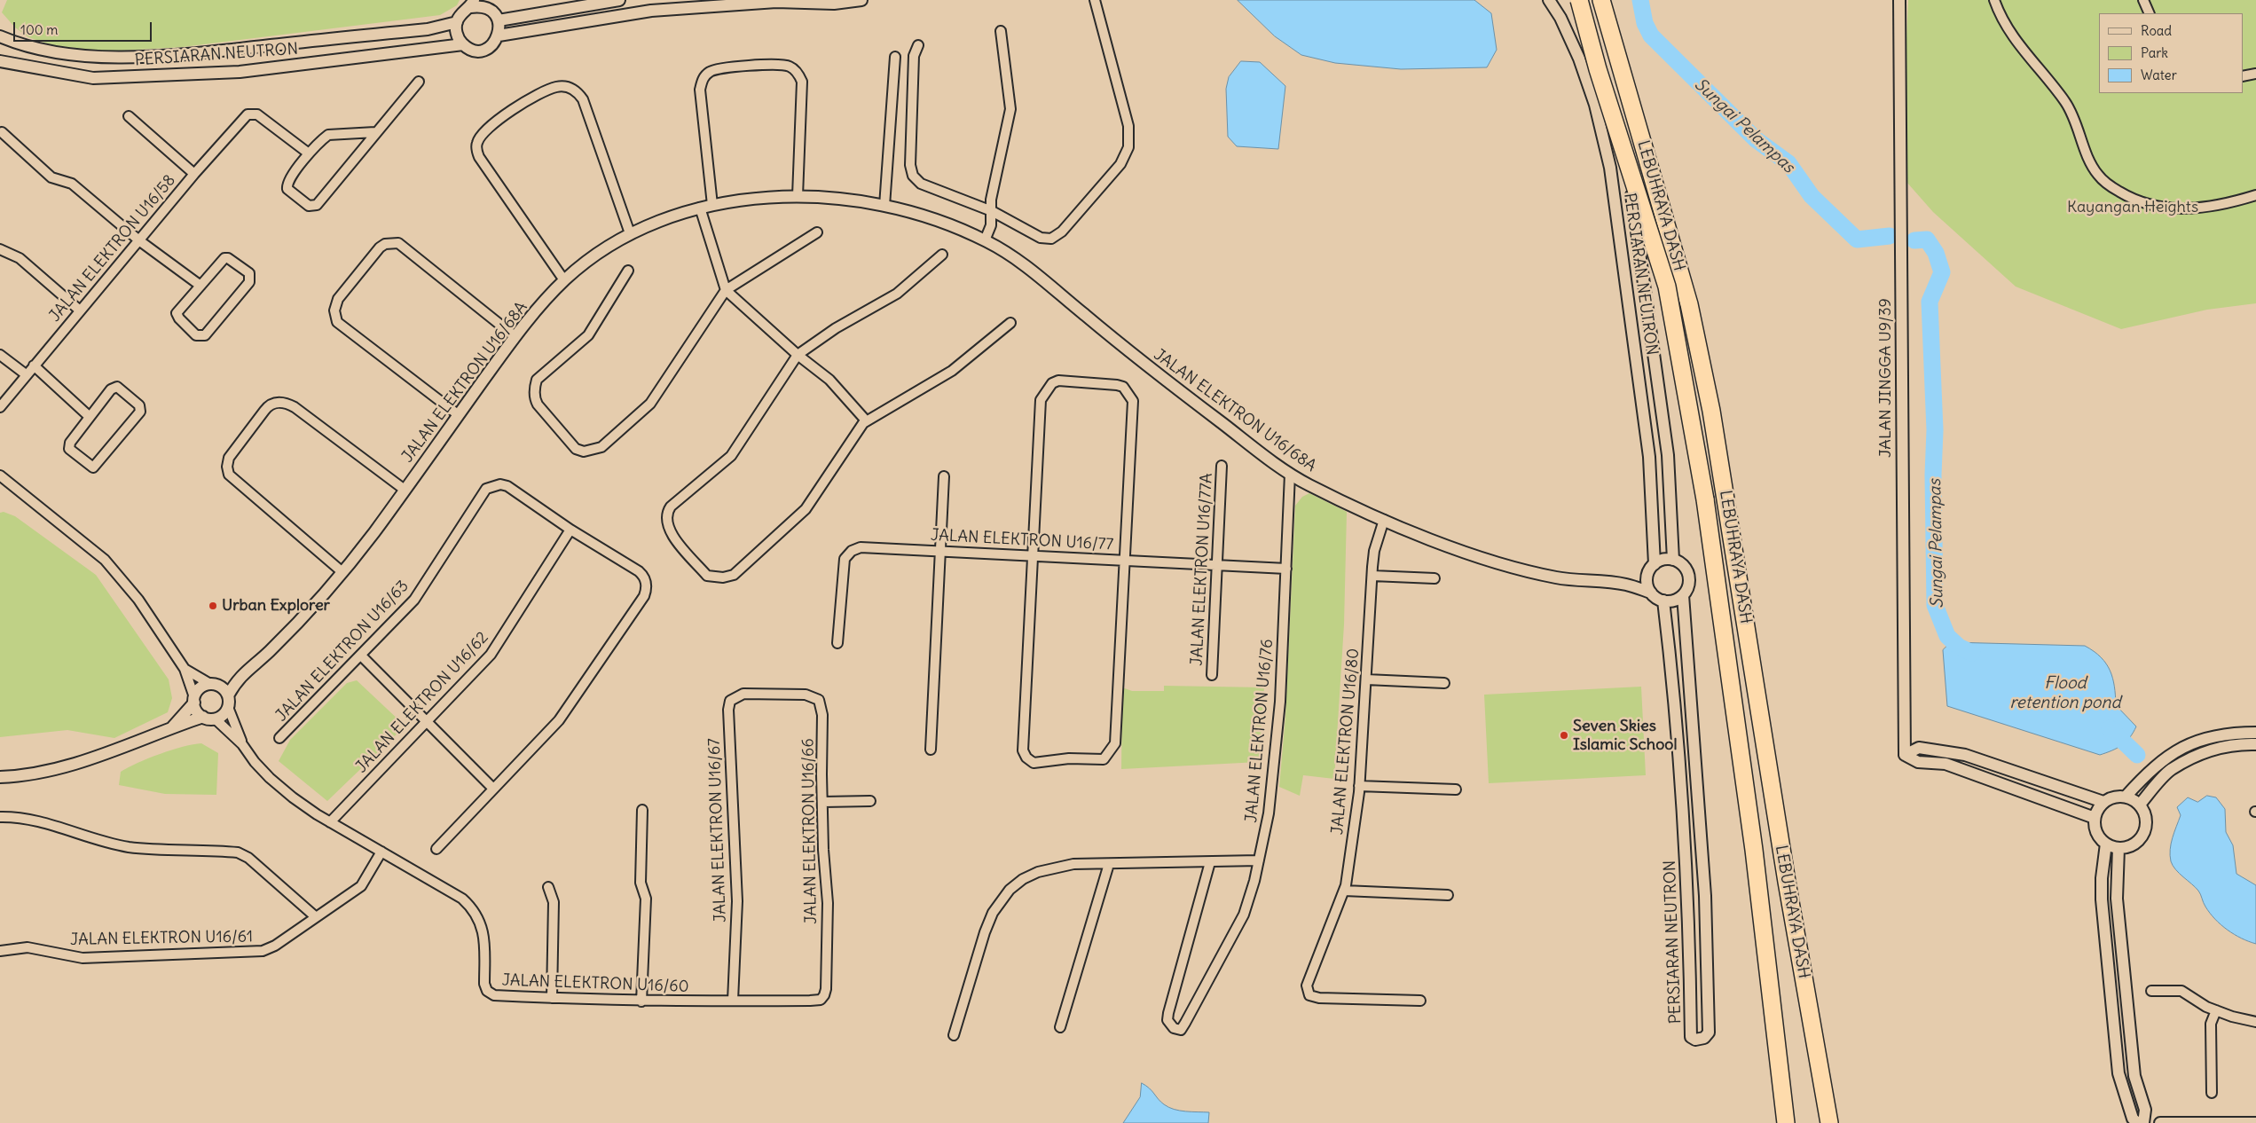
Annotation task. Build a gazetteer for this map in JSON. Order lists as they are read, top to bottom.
{
  "streets": {
    "highway": ["LEBUHRAYA DASH"],
    "street": [
      "PERSIARAN NEUTRON",
      "JALAN ELEKTRON U16/58",
      "JALAN JINGGA U9/39",
      "JALAN ELEKTRON U16/68A",
      "JALAN ELEKTRON U16/77",
      "JALAN ELEKTRON U16/77A",
      "JALAN ELEKTRON U16/63",
      "JALAN ELEKTRON U16/62",
      "JALAN ELEKTRON U16/76",
      "JALAN ELEKTRON U16/80",
      "JALAN ELEKTRON U16/67",
      "JALAN ELEKTRON U16/66",
      "JALAN ELEKTRON U16/61",
      "JALAN ELEKTRON U16/60"
    ]
  },
  "crossings": [
    ["PERSIARAN NEUTRON", "JALAN ELEKTRON U16/68A"],
    ["JALAN ELEKTRON U16/68A", "JALAN ELEKTRON U16/76"],
    ["JALAN ELEKTRON U16/68A", "JALAN ELEKTRON U16/80"],
    ["JALAN ELEKTRON U16/77", "JALAN ELEKTRON U16/77A"],
    ["JALAN ELEKTRON U16/77", "JALAN ELEKTRON U16/76"],
    ["JALAN ELEKTRON U16/63", "JALAN ELEKTRON U16/62"],
    ["JALAN ELEKTRON U16/62", "JALAN ELEKTRON U16/60"],
    ["JALAN ELEKTRON U16/67", "JALAN ELEKTRON U16/66"],
    ["JALAN ELEKTRON U16/67", "JALAN ELEKTRON U16/60"],
    ["JALAN ELEKTRON U16/66", "JALAN ELEKTRON U16/60"],
    ["JALAN ELEKTRON U16/61", "JALAN ELEKTRON U16/60"]
  ],
  "water": ["Sungai Pelampas", "Flood retention pond"],
  "parks": ["Kayangan Heights"],
  "places": ["Urban Explorer", "Seven Skies Islamic School"],
  "legend": ["Road", "Park", "Water"],
  "scale_bar": "100 m"
}
